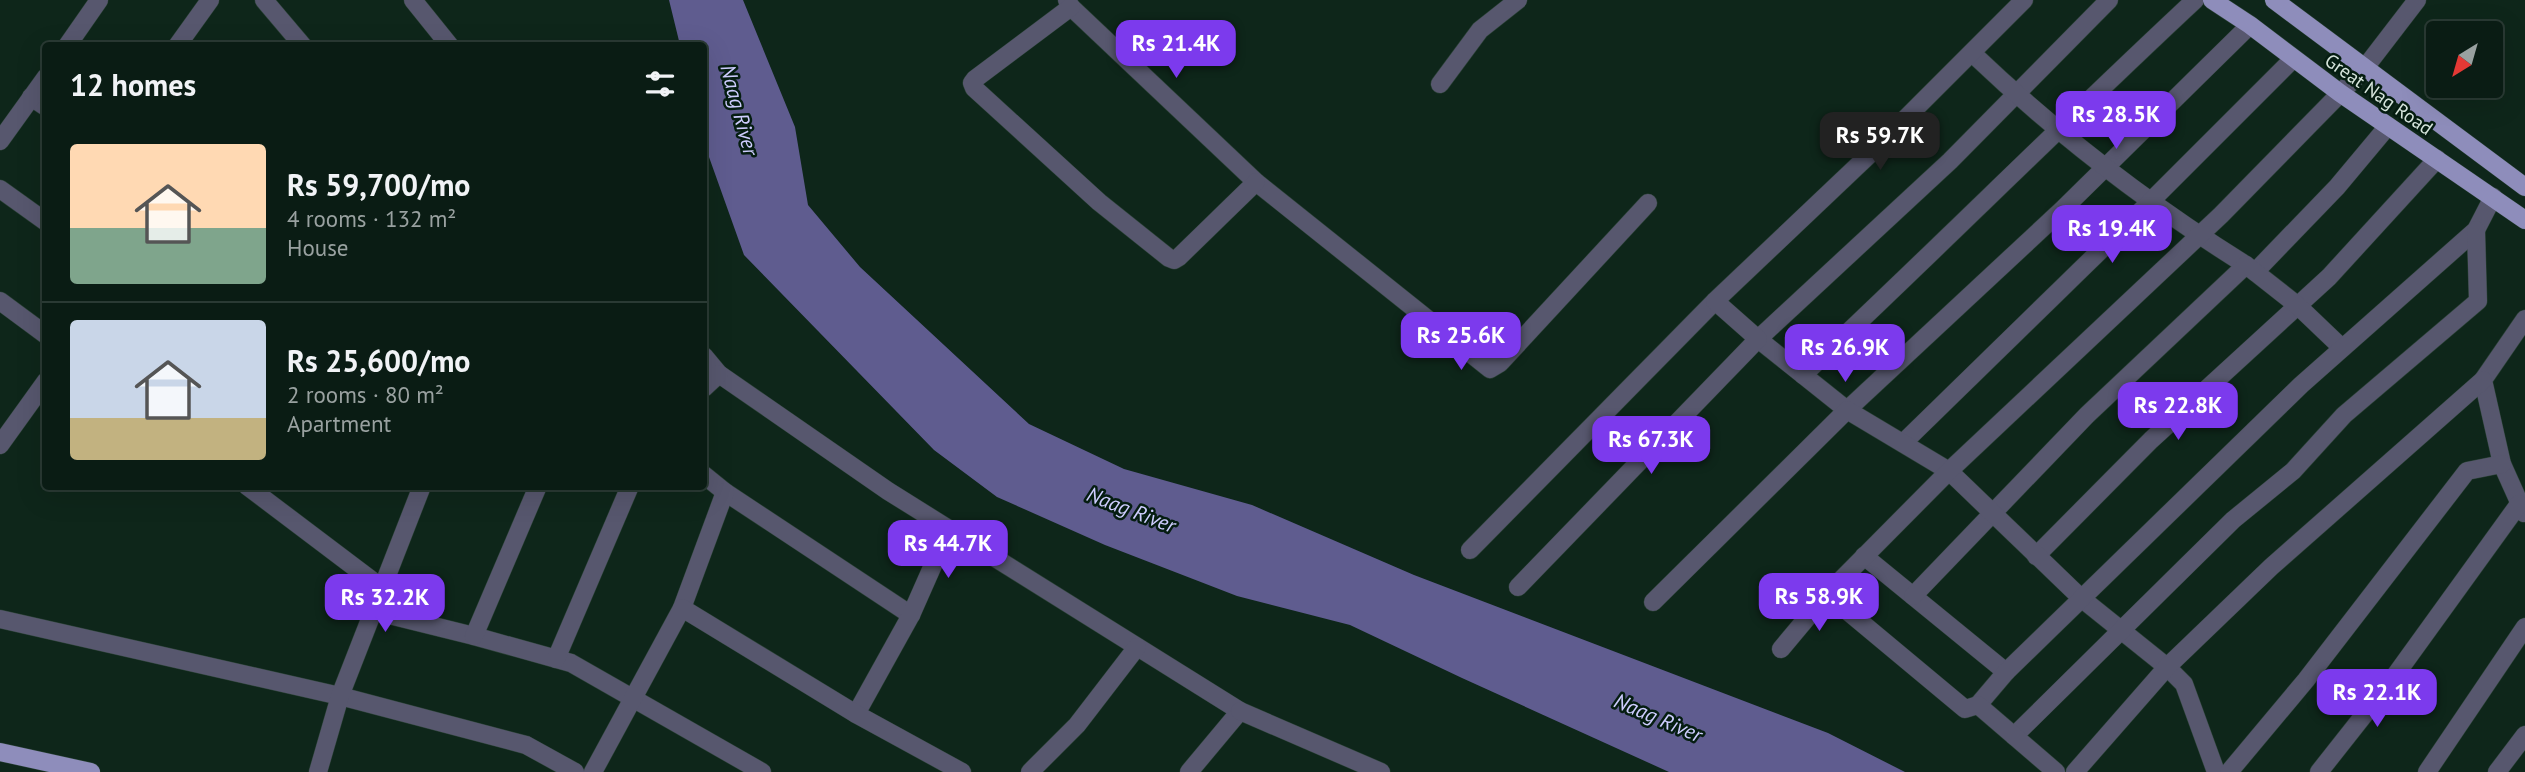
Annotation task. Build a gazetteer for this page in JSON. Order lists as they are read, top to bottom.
{
  "streets": {
    "main road": ["Great Nag Road"]
  },
  "water": ["Naag River"],
  "north": "bottom left",
  "page": {
    "price": [
      "Rs 21.4K",
      "Rs 28.5K",
      "Rs 59.7K",
      "Rs 19.4K",
      "Rs 25.6K",
      "Rs 26.9K",
      "Rs 22.8K",
      "Rs 67.3K",
      "Rs 44.7K",
      "Rs 58.9K",
      "Rs 32.2K",
      "Rs 22.1K"
    ],
    "heading": "12 homes",
    "list": [
      {
        "name": "Rs 59,700/mo",
        "note": "4 rooms · 132 m² · House"
      },
      {
        "name": "Rs 25,600/mo",
        "note": "2 rooms · 80 m² · Apartment"
      }
    ]
  }
}
